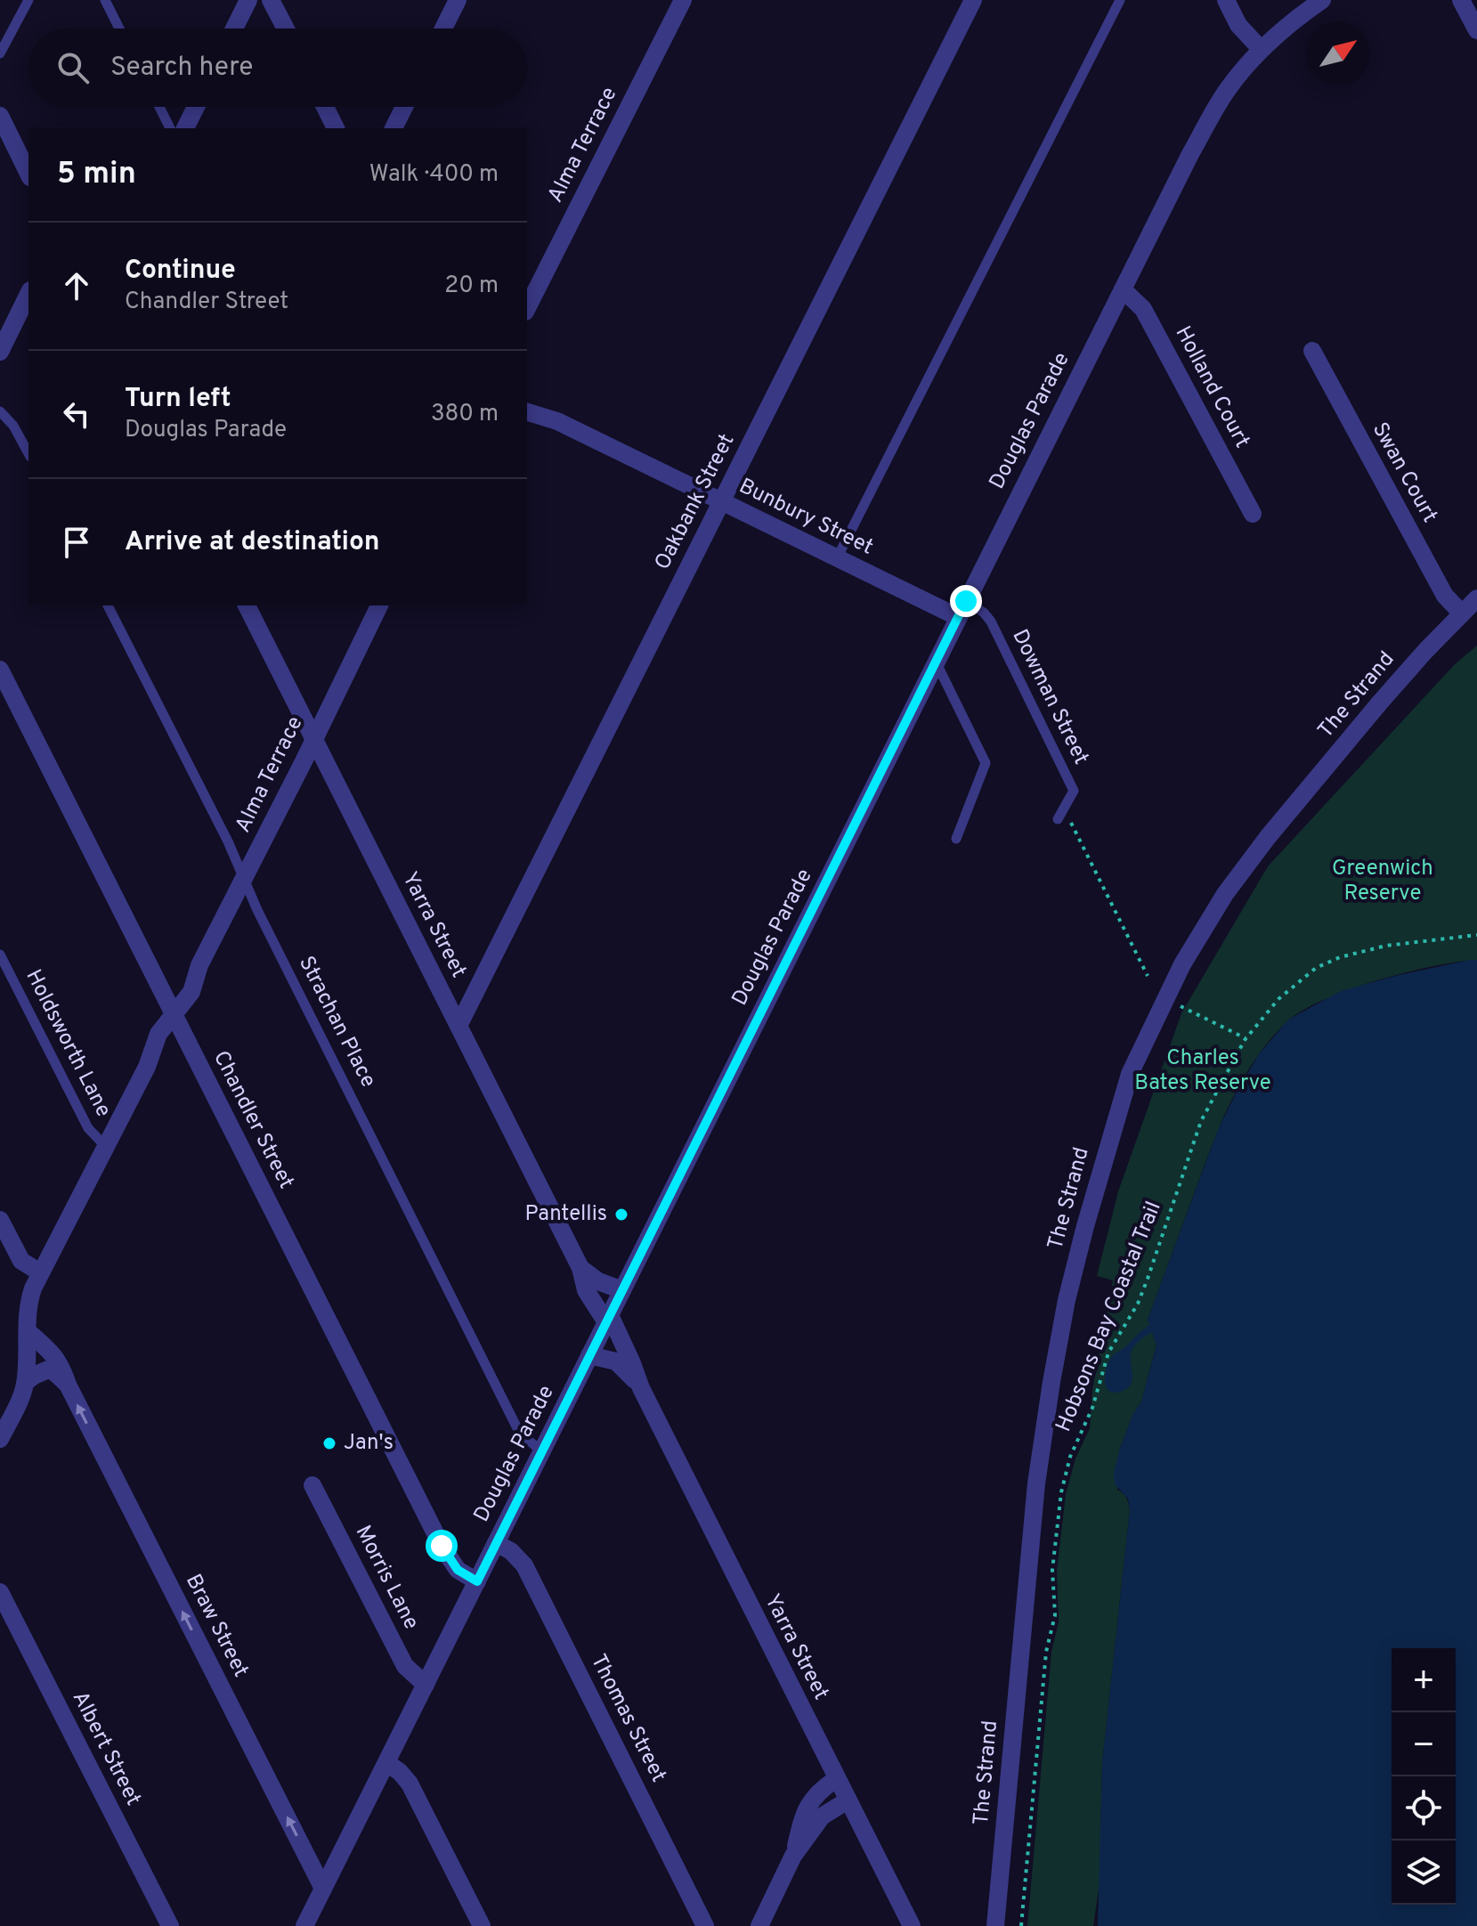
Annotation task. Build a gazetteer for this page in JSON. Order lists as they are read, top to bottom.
{
  "streets": {
    "street": [
      "Alma Terrace",
      "Holland Court",
      "Douglas Parade",
      "Swan Court",
      "Oakbank Street",
      "Bunbury Street",
      "The Strand",
      "Yarra Street",
      "Chandler Street",
      "Morris Lane",
      "Braw Street",
      "Thomas Street",
      "Albert Street"
    ],
    "lane": ["Dowman Street", "Strachan Place", "Holdsworth Lane"],
    "path": ["Hobsons Bay Coastal Trail"]
  },
  "crossings": [
    ["Alma Terrace", "Yarra Street"],
    ["Alma Terrace", "Strachan Place"],
    ["Alma Terrace", "Holdsworth Lane"],
    ["Alma Terrace", "Chandler Street"],
    ["Alma Terrace", "Braw Street"],
    ["Holland Court", "Douglas Parade"],
    ["Douglas Parade", "Bunbury Street"],
    ["Douglas Parade", "Dowman Street"],
    ["Douglas Parade", "Yarra Street"],
    ["Douglas Parade", "Strachan Place"],
    ["Douglas Parade", "Chandler Street"],
    ["Douglas Parade", "Morris Lane"],
    ["Douglas Parade", "Braw Street"],
    ["Douglas Parade", "Thomas Street"],
    ["Swan Court", "The Strand"],
    ["Oakbank Street", "Bunbury Street"],
    ["Oakbank Street", "Yarra Street"],
    ["Bunbury Street", "Dowman Street"]
  ],
  "one_way": ["Braw Street"],
  "parks": ["Greenwich Reserve", "Charles Bates Reserve"],
  "places": ["Pantellis", "Jan's"],
  "north": "top right",
  "page": {
    "search": "Search here",
    "heading": ["5 min", "Walk · 400 m"],
    "list": [
      ["Continue", "Chandler Street", "20 m"],
      ["Turn left", "Douglas Parade", "380 m"],
      "Arrive at destination"
    ],
    "map_buttons": ["+", "−"]
  }
}
